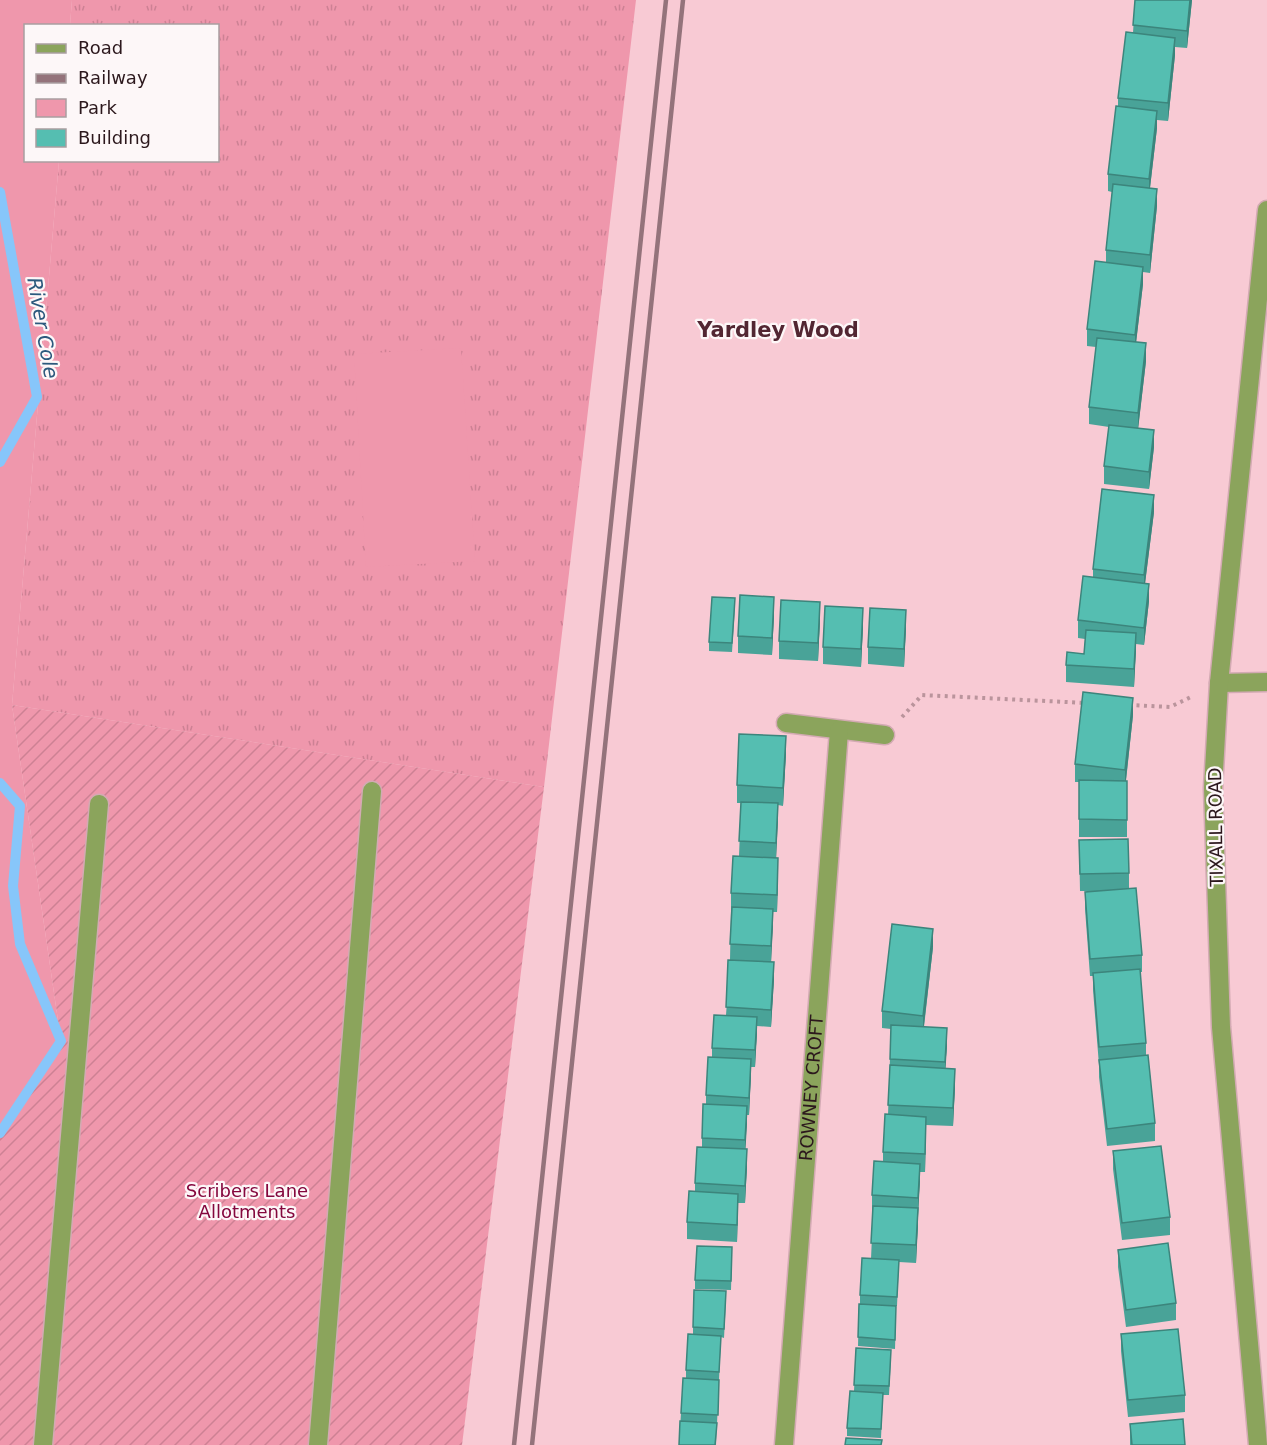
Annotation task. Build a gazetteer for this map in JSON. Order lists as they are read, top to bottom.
{
  "streets": {
    "street": ["TIXALL ROAD", "ROWNEY CROFT"]
  },
  "districts": ["Yardley Wood"],
  "water": ["River Cole"],
  "parks": ["Scribers Lane Allotments"],
  "legend": [
    "Road",
    "Railway",
    "Park",
    "Building"
  ]
}
